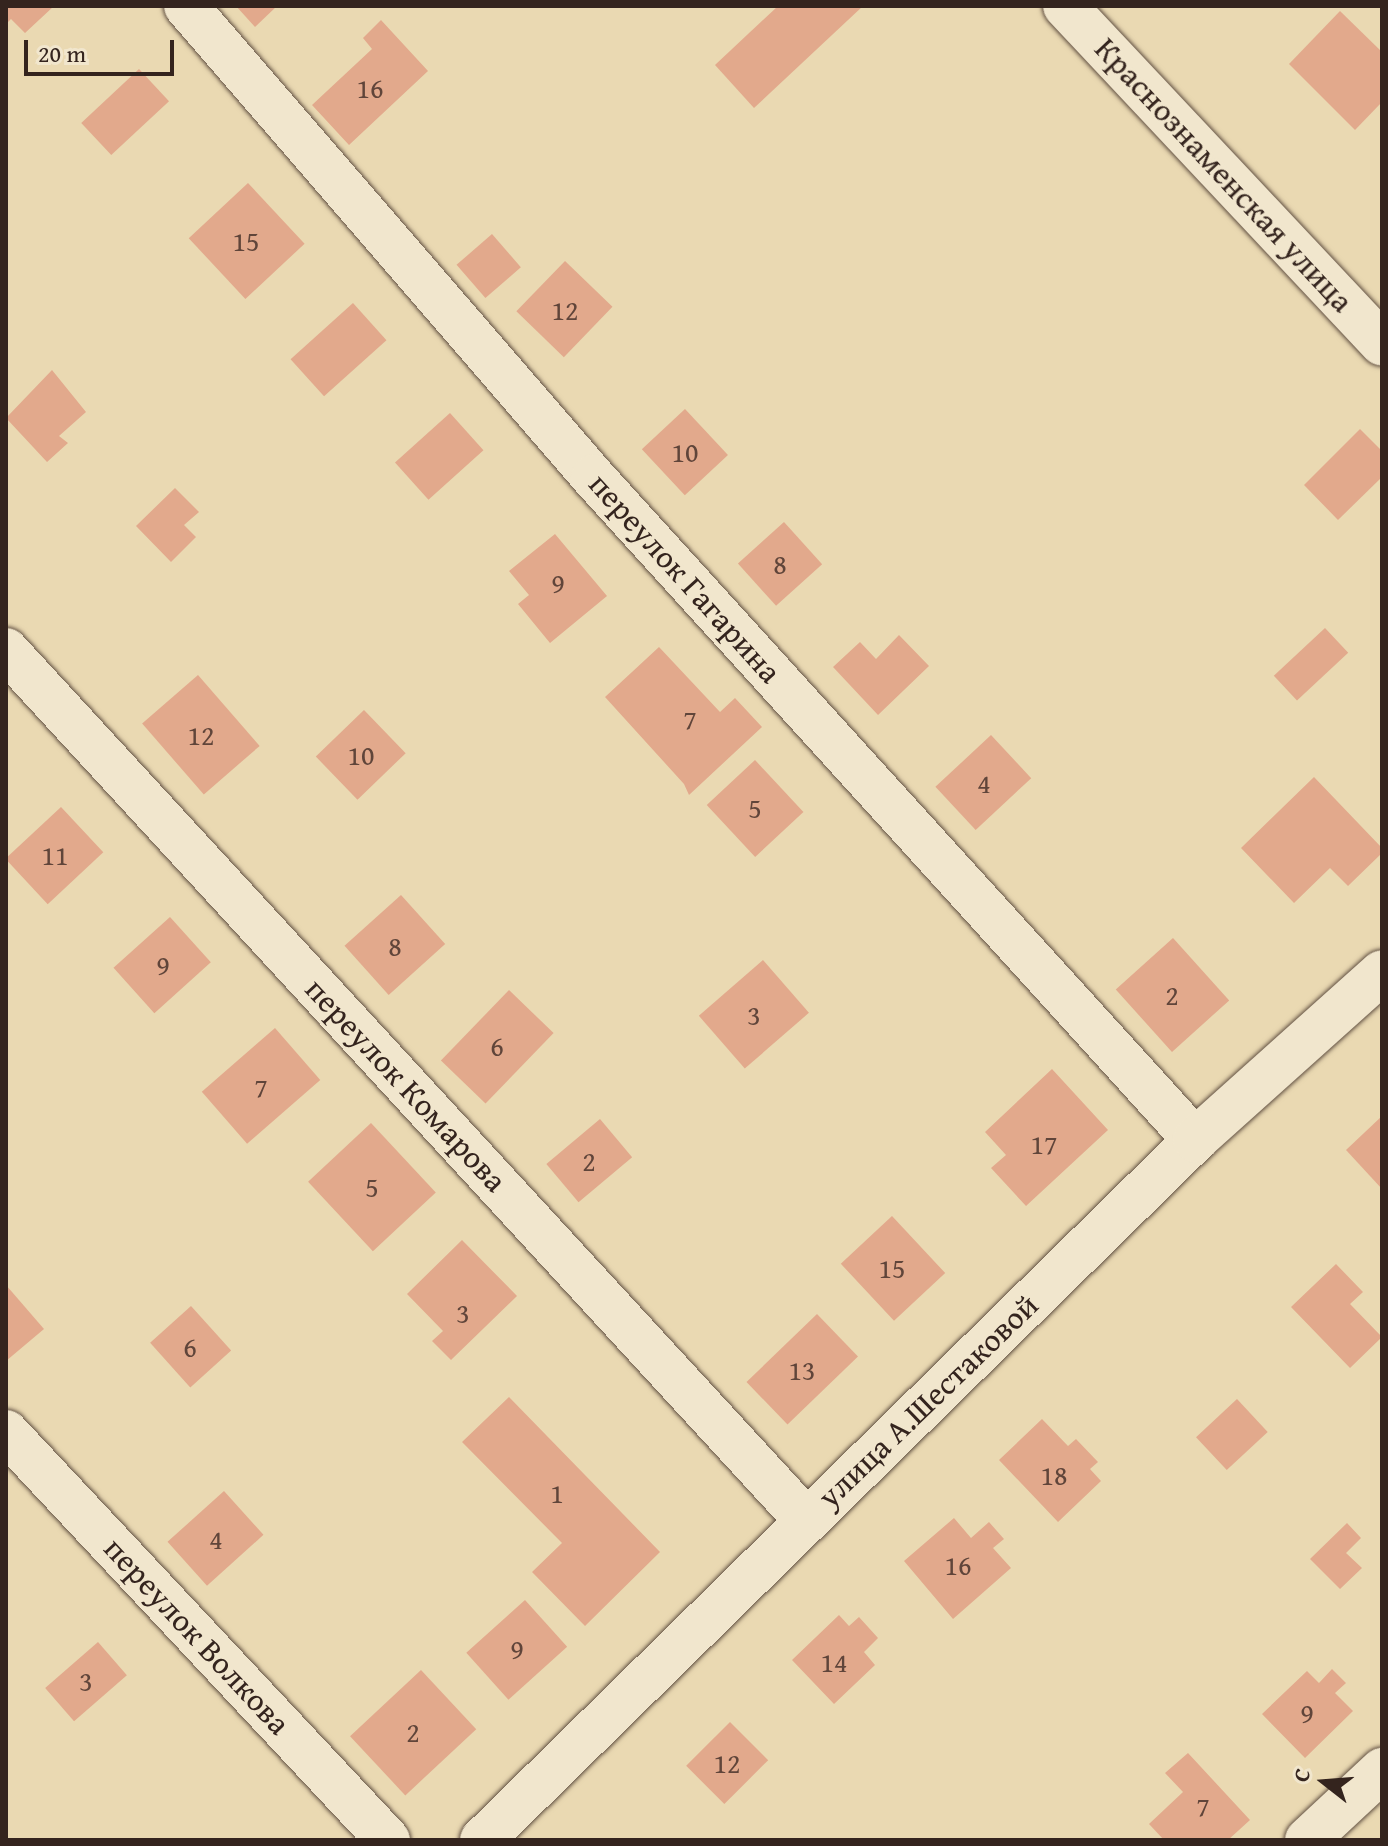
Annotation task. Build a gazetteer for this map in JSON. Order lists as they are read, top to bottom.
{
  "streets": {
    "street": [
      "Краснознаменская улица",
      "переулок Гагарина",
      "переулок Комарова",
      "улица А.Шестаковой",
      "переулок Волкова"
    ]
  },
  "crossings": [
    ["переулок Гагарина", "улица А.Шестаковой"],
    ["переулок Комарова", "улица А.Шестаковой"]
  ],
  "house_numbers": [
    "16",
    "15",
    "12",
    "10",
    "8",
    "9",
    "7",
    "12",
    "10",
    "4",
    "5",
    "11",
    "8",
    "9",
    "2",
    "3",
    "6",
    "7",
    "17",
    "2",
    "5",
    "15",
    "3",
    "6",
    "13",
    "18",
    "1",
    "4",
    "16",
    "9",
    "14",
    "3",
    "9",
    "2",
    "12",
    "7"
  ],
  "scale_bar": "20 m",
  "north": "left"
}
